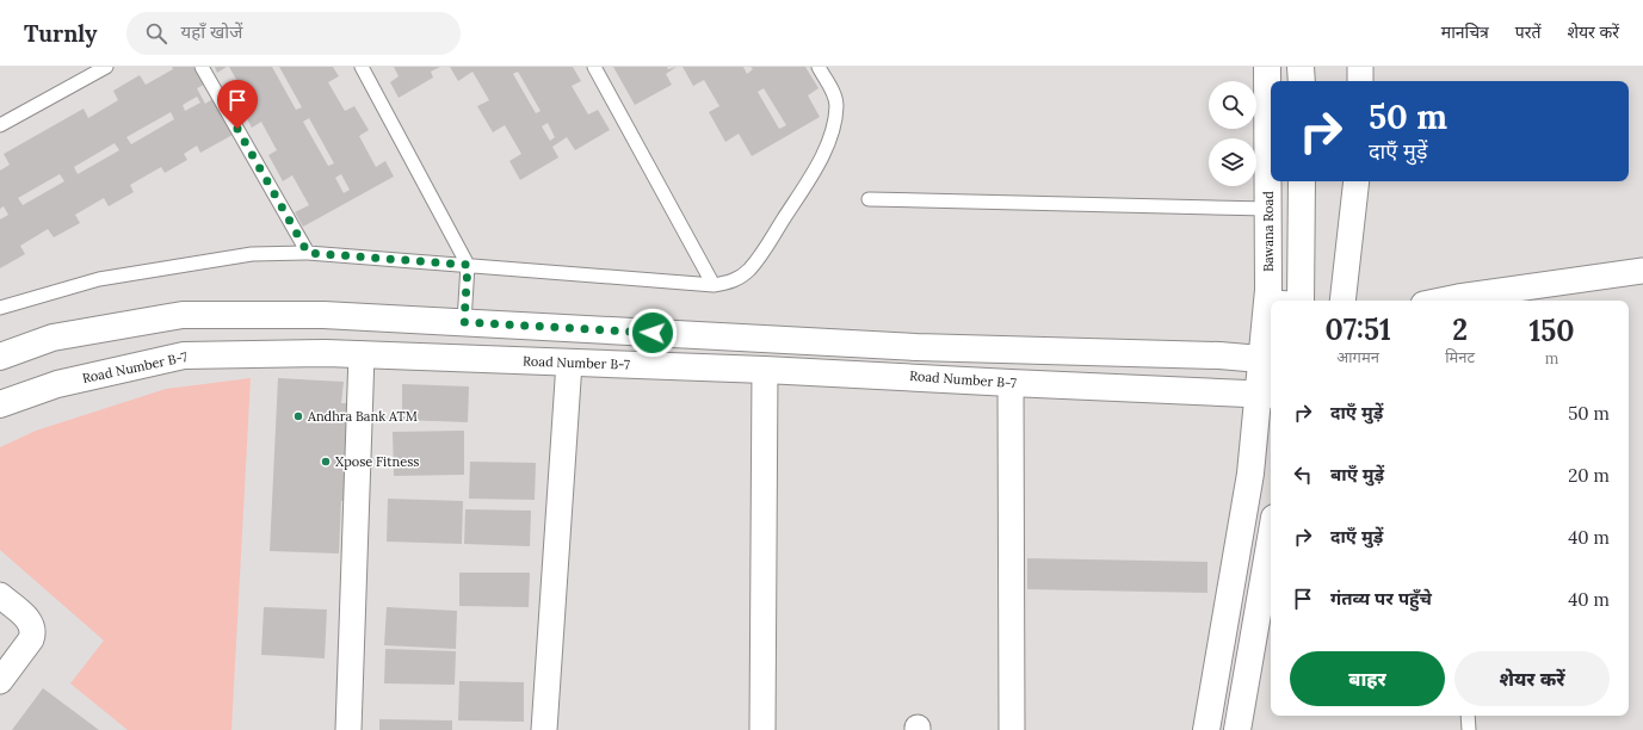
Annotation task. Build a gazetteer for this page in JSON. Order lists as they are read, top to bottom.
{
  "streets": {
    "street": ["Bawana Road", "Road Number B-7"]
  },
  "crossings": [
    ["Bawana Road", "Road Number B-7"]
  ],
  "places": ["Andhra Bank ATM", "Xpose Fitness"],
  "page": {
    "header": "Turnly",
    "search": "यहाँ खोजें",
    "nav": ["मानचित्र", "परतें", "शेयर करें"],
    "turn": ["50 m", "दाएँ मुड़ें"],
    "eta": [
      "07:51",
      "आगमन",
      "2",
      "मिनट",
      "150",
      "m"
    ],
    "list": [
      {
        "name": "दाएँ मुड़ें",
        "value": "50 m"
      },
      {
        "name": "बाएँ मुड़ें",
        "value": "20 m"
      },
      {
        "name": "दाएँ मुड़ें",
        "value": "40 m"
      },
      {
        "name": "गंतव्य पर पहुँचे",
        "value": "40 m"
      }
    ],
    "buttons": ["बाहर", "शेयर करें"]
  }
}
